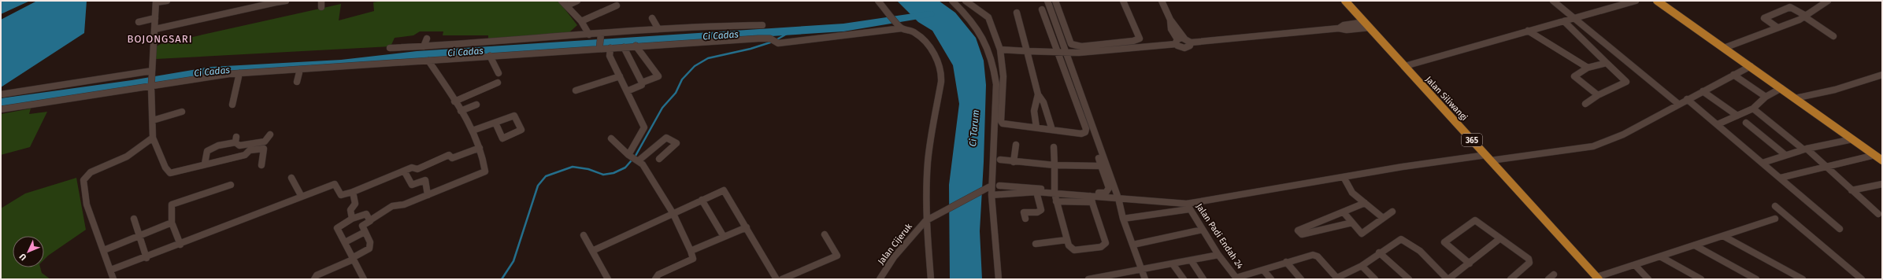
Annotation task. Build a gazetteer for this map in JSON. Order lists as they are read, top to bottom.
{
  "streets": {
    "main road": ["Jalan Siliwangi", "365"],
    "street": ["Jalan Padi Endah 24", "Jalan Cijeruk"]
  },
  "districts": ["BOJONGSARI"],
  "water": ["Ci Cadas", "Ci Tarum"],
  "north": "bottom left"
}
